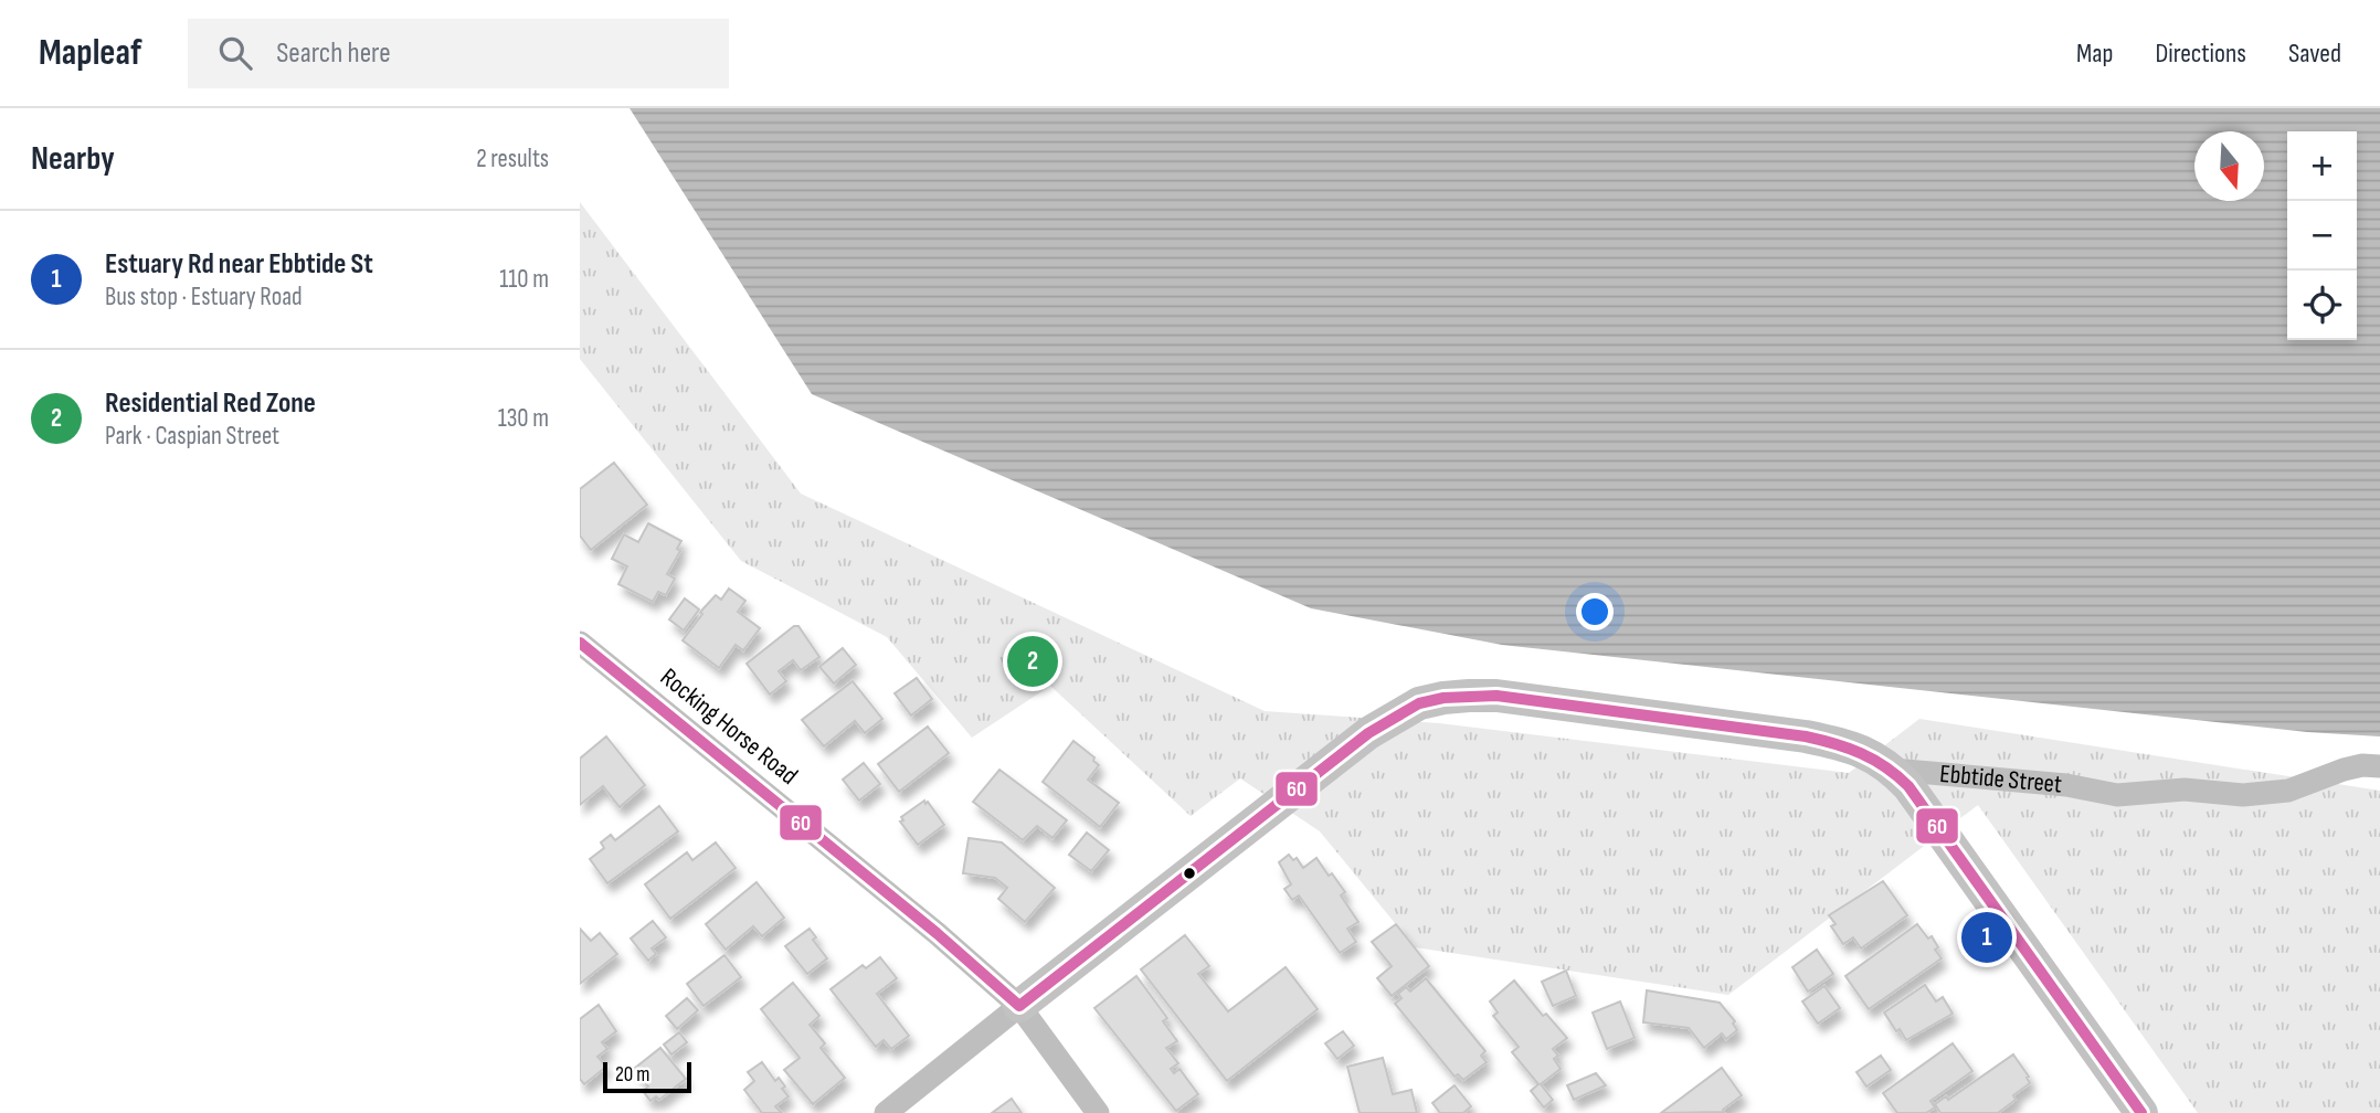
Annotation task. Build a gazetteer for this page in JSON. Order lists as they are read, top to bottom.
{
  "streets": {
    "street": ["Rocking Horse Road", "Ebbtide Street"]
  },
  "crossings": [
    ["Rocking Horse Road", "Ebbtide Street"]
  ],
  "lines": ["transit line 60"],
  "scale_bar": "20 m",
  "north": "bottom",
  "page": {
    "header": "Mapleaf",
    "search": "Search here",
    "nav": ["Map", "Directions", "Saved"],
    "heading": ["Nearby", "2 results"],
    "map_buttons": ["+", "−"],
    "list": [
      {
        "mark": "1",
        "name": "Estuary Rd near Ebbtide St",
        "note": "Bus stop · Estuary Road",
        "value": "110 m"
      },
      {
        "mark": "2",
        "name": "Residential Red Zone",
        "note": "Park · Caspian Street",
        "value": "130 m"
      }
    ],
    "pins": ["2", "1"],
    "scale": "20 m"
  }
}
